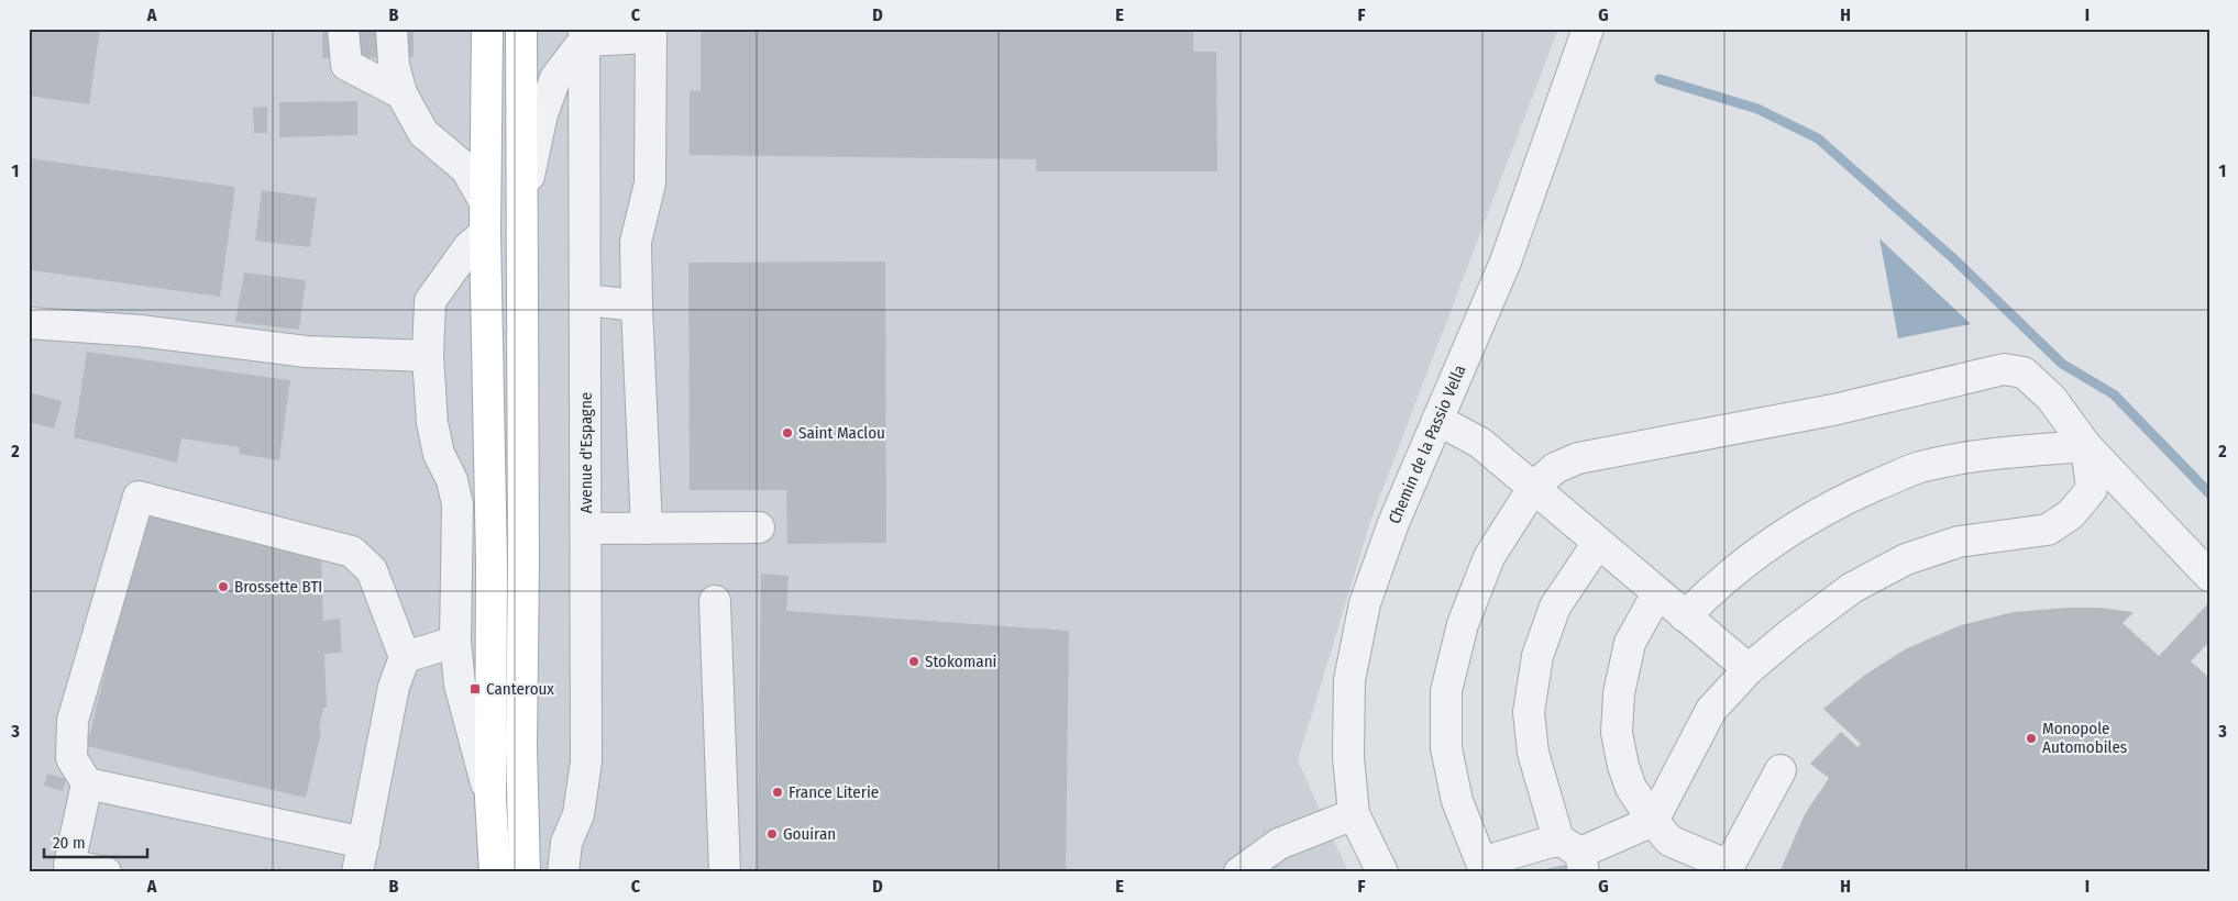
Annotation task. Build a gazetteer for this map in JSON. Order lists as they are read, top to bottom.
{
  "streets": {
    "street": ["Chemin de la Passio Vella", "Avenue d'Espagne"]
  },
  "places": {
    "other": [
      "Saint Maclou",
      "Brossette BTI",
      "Stokomani",
      "Monopole Automobiles",
      "France Literie",
      "Gouiran"
    ],
    "transit": ["Canteroux"]
  },
  "scale_bar": "20 m",
  "grid": {
    "columns": [
      "A",
      "B",
      "C",
      "D",
      "E",
      "F",
      "G",
      "H",
      "I"
    ],
    "rows": ["1", "2", "3"]
  }
}
